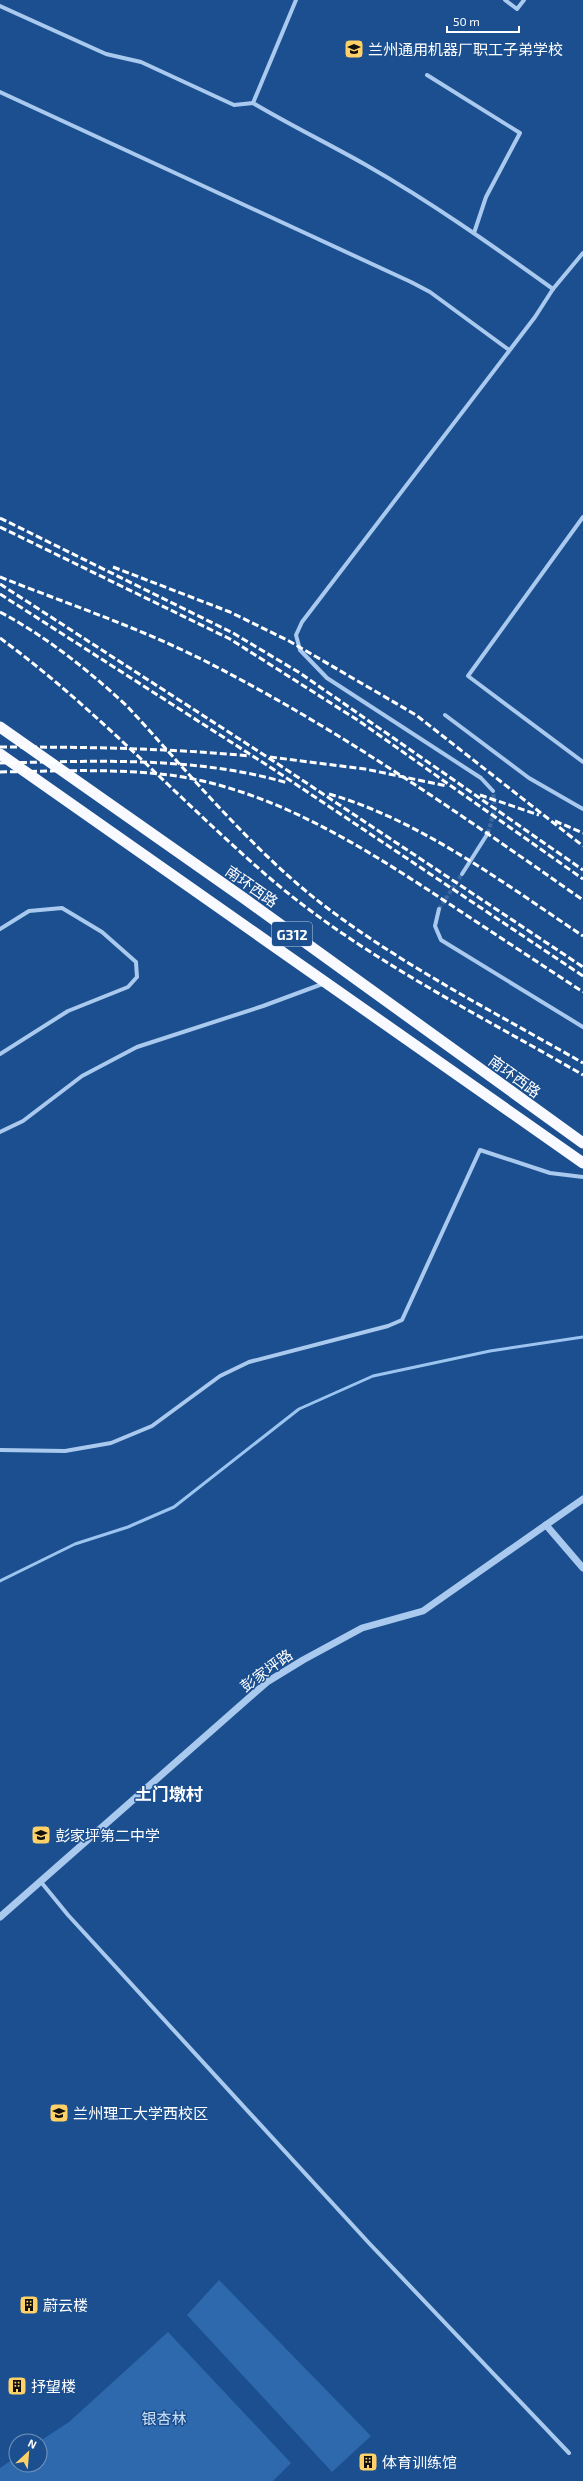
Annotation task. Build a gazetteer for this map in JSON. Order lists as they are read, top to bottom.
{
  "streets": {
    "highway": ["南环西路", "G312"],
    "street": ["彭家坪路"]
  },
  "districts": ["土门墩村"],
  "parks": ["银杏林"],
  "places": {
    "school or university": ["兰州通用机器厂职工子弟学校", "彭家坪第二中学", "兰州理工大学西校区"],
    "building": ["蔚云楼", "抒望楼", "体育训练馆"]
  },
  "scale_bar": "50 m",
  "north": "top right"
}
